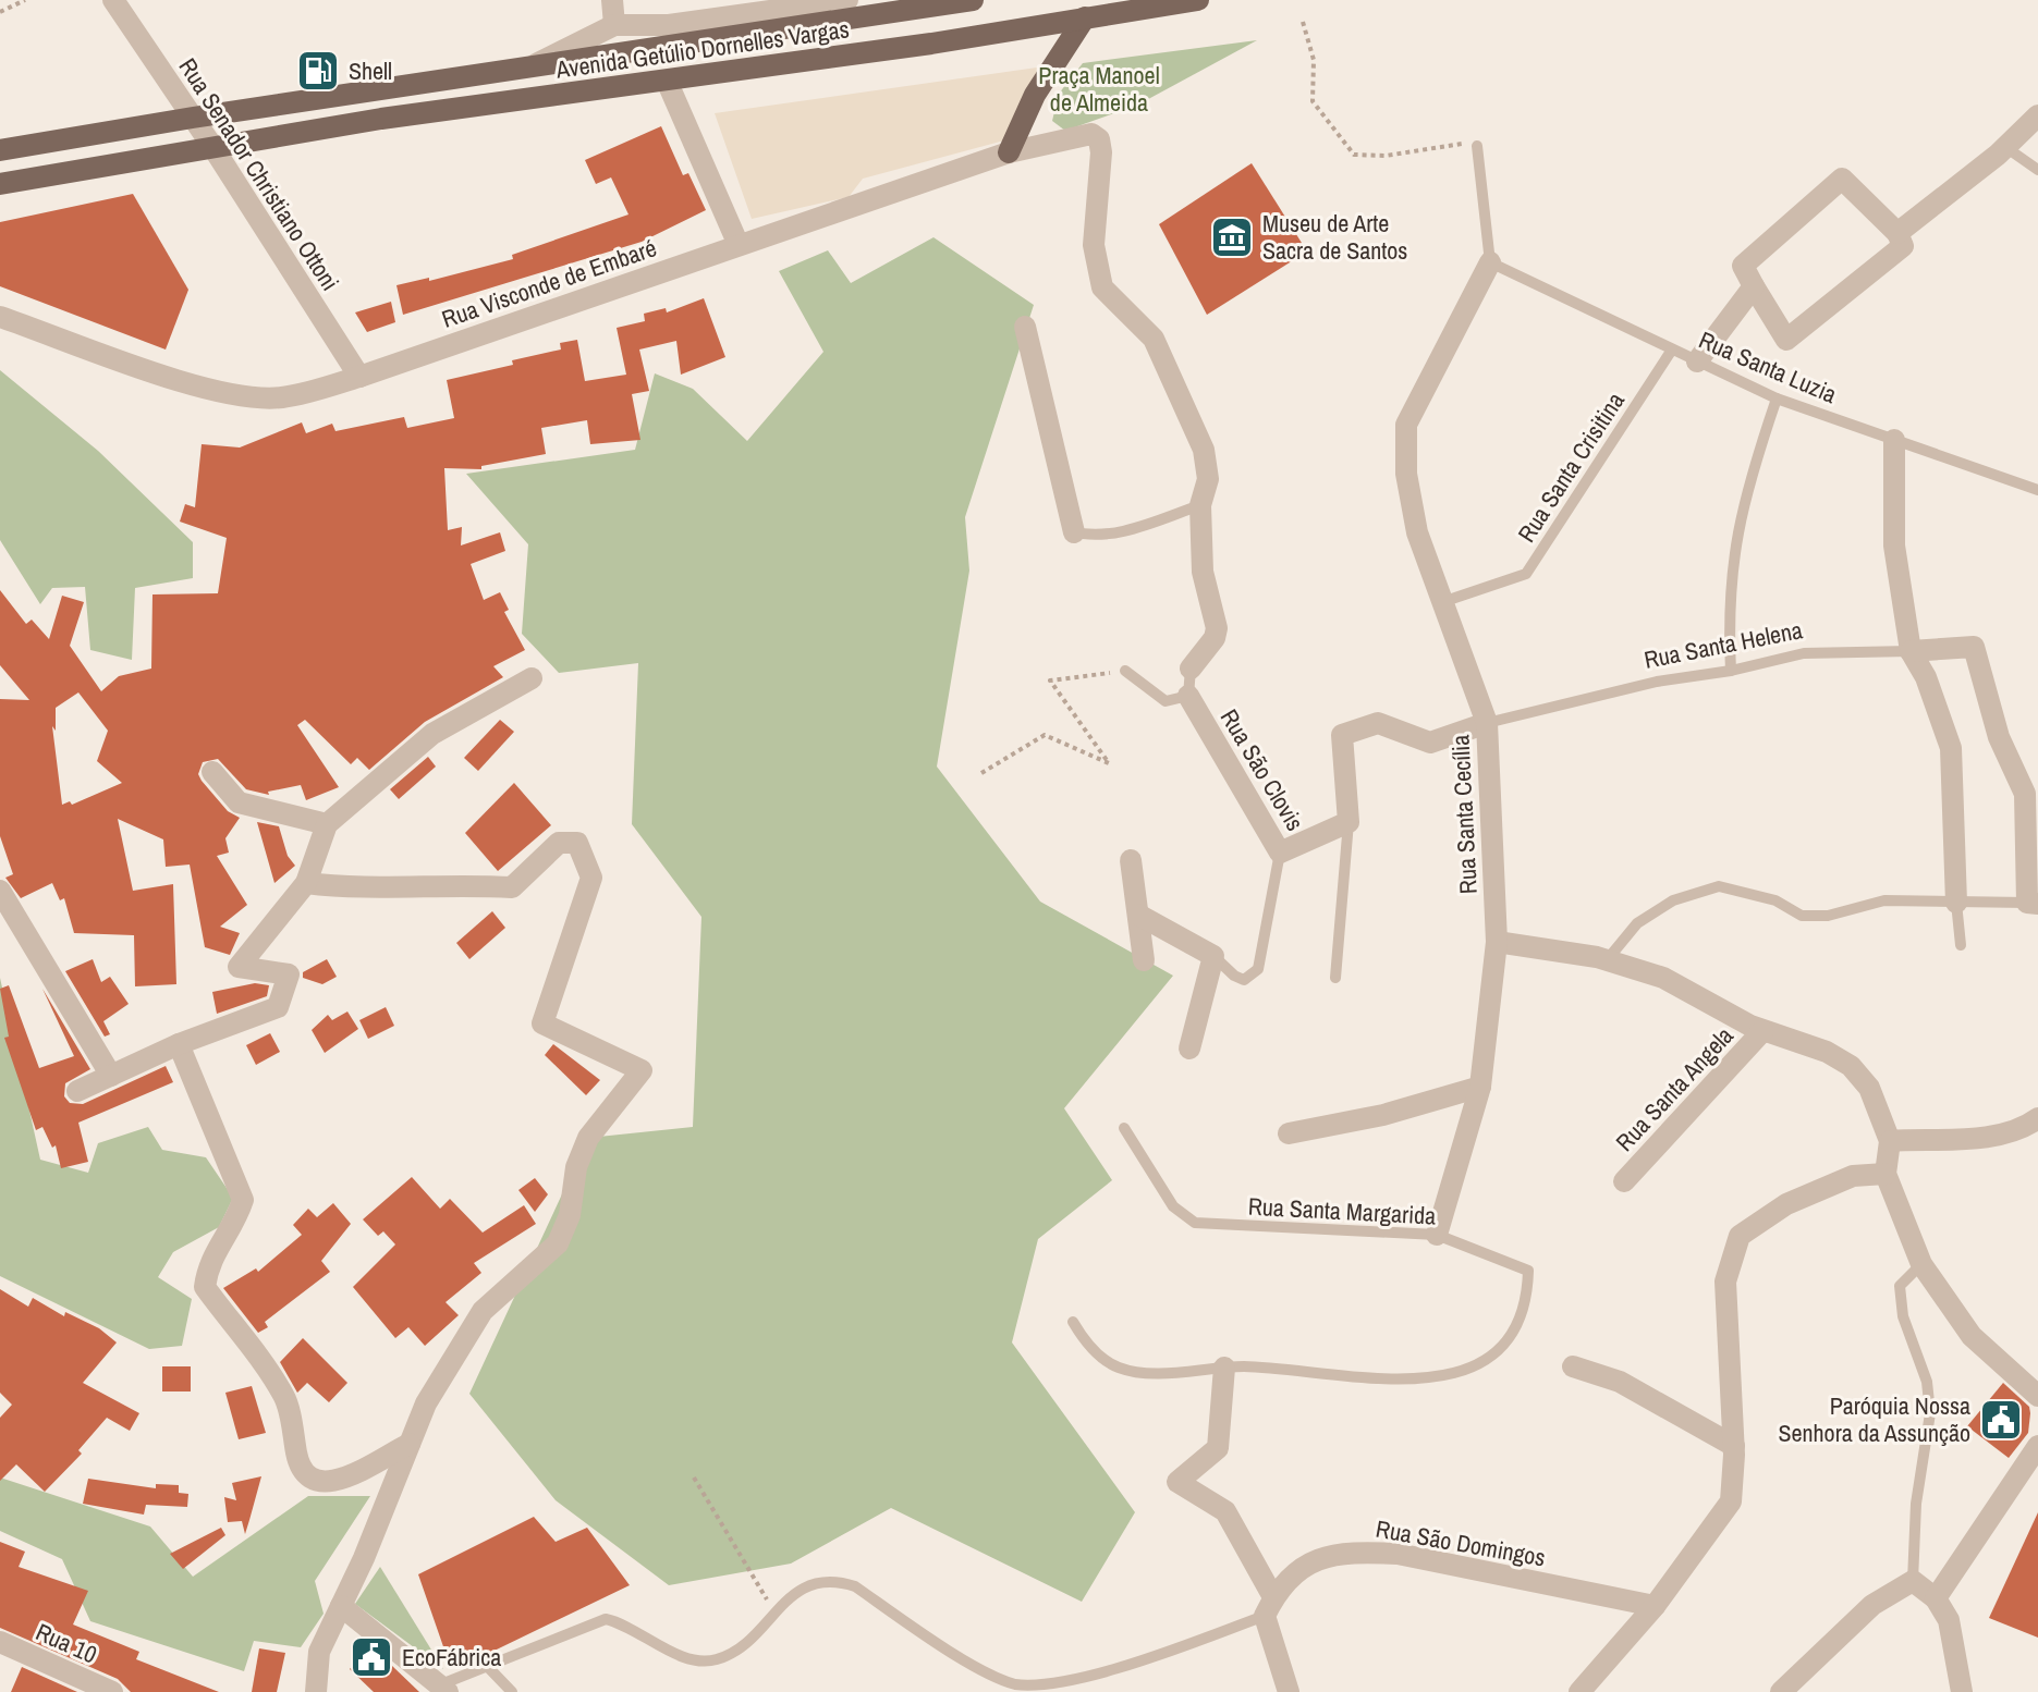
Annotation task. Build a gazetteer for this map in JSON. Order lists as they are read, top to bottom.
{
  "streets": {
    "main road": ["Avenida Getúlio Dornelles Vargas"],
    "street": [
      "Rua Senador Christiano Ottoni",
      "Rua Visconde de Embaré",
      "Rua Santa Helena",
      "Rua São Clovis",
      "Rua Santa Cecília",
      "Rua Santa Angela",
      "Rua São Domingos",
      "Rua 10"
    ],
    "lane": ["Rua Santa Luzia", "Rua Santa Crisitina", "Rua Santa Margarida"]
  },
  "crossings": [
    ["Avenida Getúlio Dornelles Vargas", "Rua Senador Christiano Ottoni"],
    ["Rua Senador Christiano Ottoni", "Rua Visconde de Embaré"],
    ["Rua Santa Luzia", "Rua Santa Crisitina"],
    ["Rua Santa Luzia", "Rua Santa Cecília"],
    ["Rua Santa Crisitina", "Rua Santa Cecília"],
    ["Rua Santa Helena", "Rua Santa Cecília"],
    ["Rua Santa Cecília", "Rua Santa Margarida"]
  ],
  "parks": ["Praça Manoel de Almeida"],
  "places": {
    "fuel station": ["Shell"],
    "museum": ["Museu de Arte Sacra de Santos"],
    "public building": ["Paróquia Nossa Senhora da Assunção", "EcoFábrica"]
  }
}
